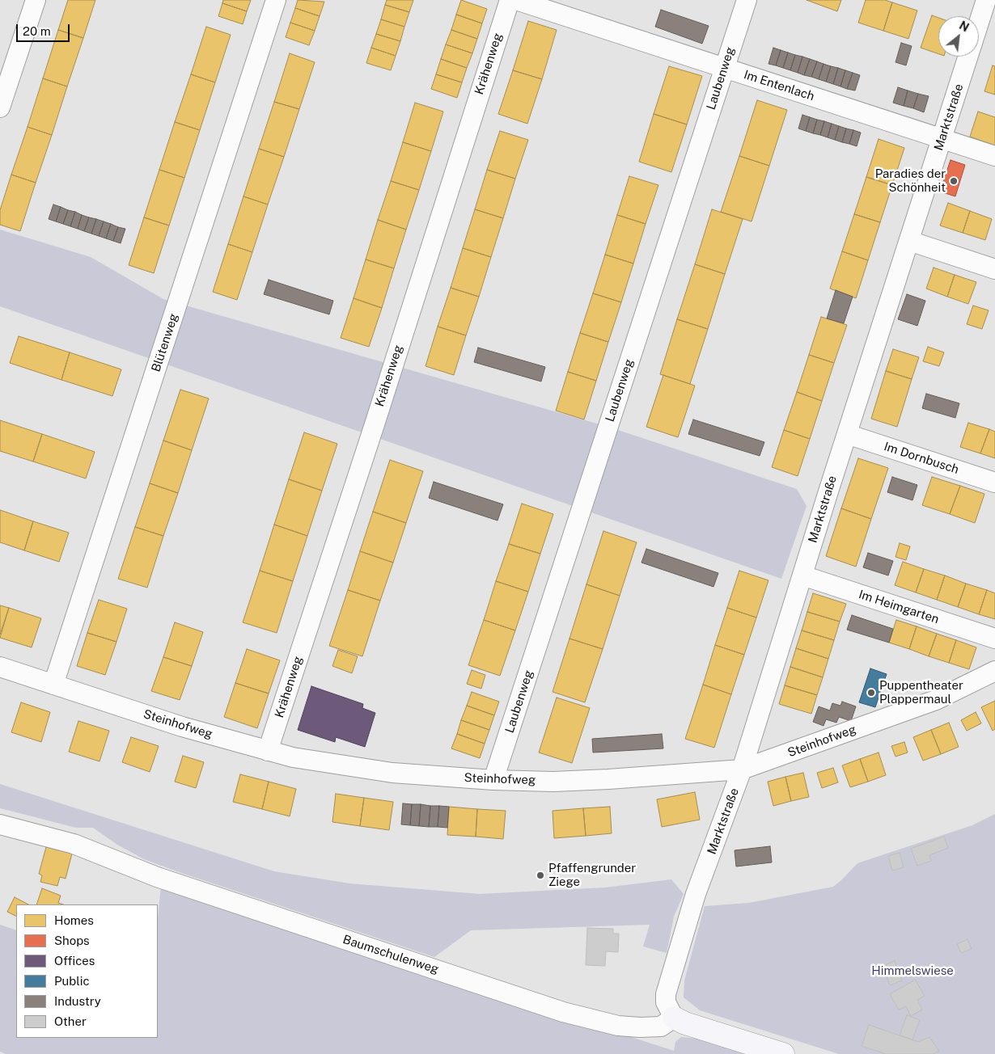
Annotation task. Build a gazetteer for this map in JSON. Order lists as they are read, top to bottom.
{
  "streets": {
    "street": [
      "Krähenweg",
      "Laubenweg",
      "Im Entenlach",
      "Marktstraße",
      "Blütenweg",
      "Im Dornbusch",
      "Im Heimgarten",
      "Steinhofweg",
      "Baumschulenweg"
    ]
  },
  "crossings": [
    ["Krähenweg", "Steinhofweg"],
    ["Laubenweg", "Im Entenlach"],
    ["Laubenweg", "Steinhofweg"],
    ["Im Entenlach", "Marktstraße"],
    ["Marktstraße", "Im Dornbusch"],
    ["Marktstraße", "Im Heimgarten"],
    ["Marktstraße", "Steinhofweg"],
    ["Marktstraße", "Baumschulenweg"],
    ["Blütenweg", "Steinhofweg"]
  ],
  "parks": ["Himmelswiese"],
  "places": ["Paradies der Schönheit", "Puppentheater Plappermaul", "Pfaffengrunder Ziege"],
  "legend": [
    "Homes",
    "Shops",
    "Offices",
    "Public",
    "Industry",
    "Other"
  ],
  "scale_bar": "20 m",
  "north": "top right"
}
